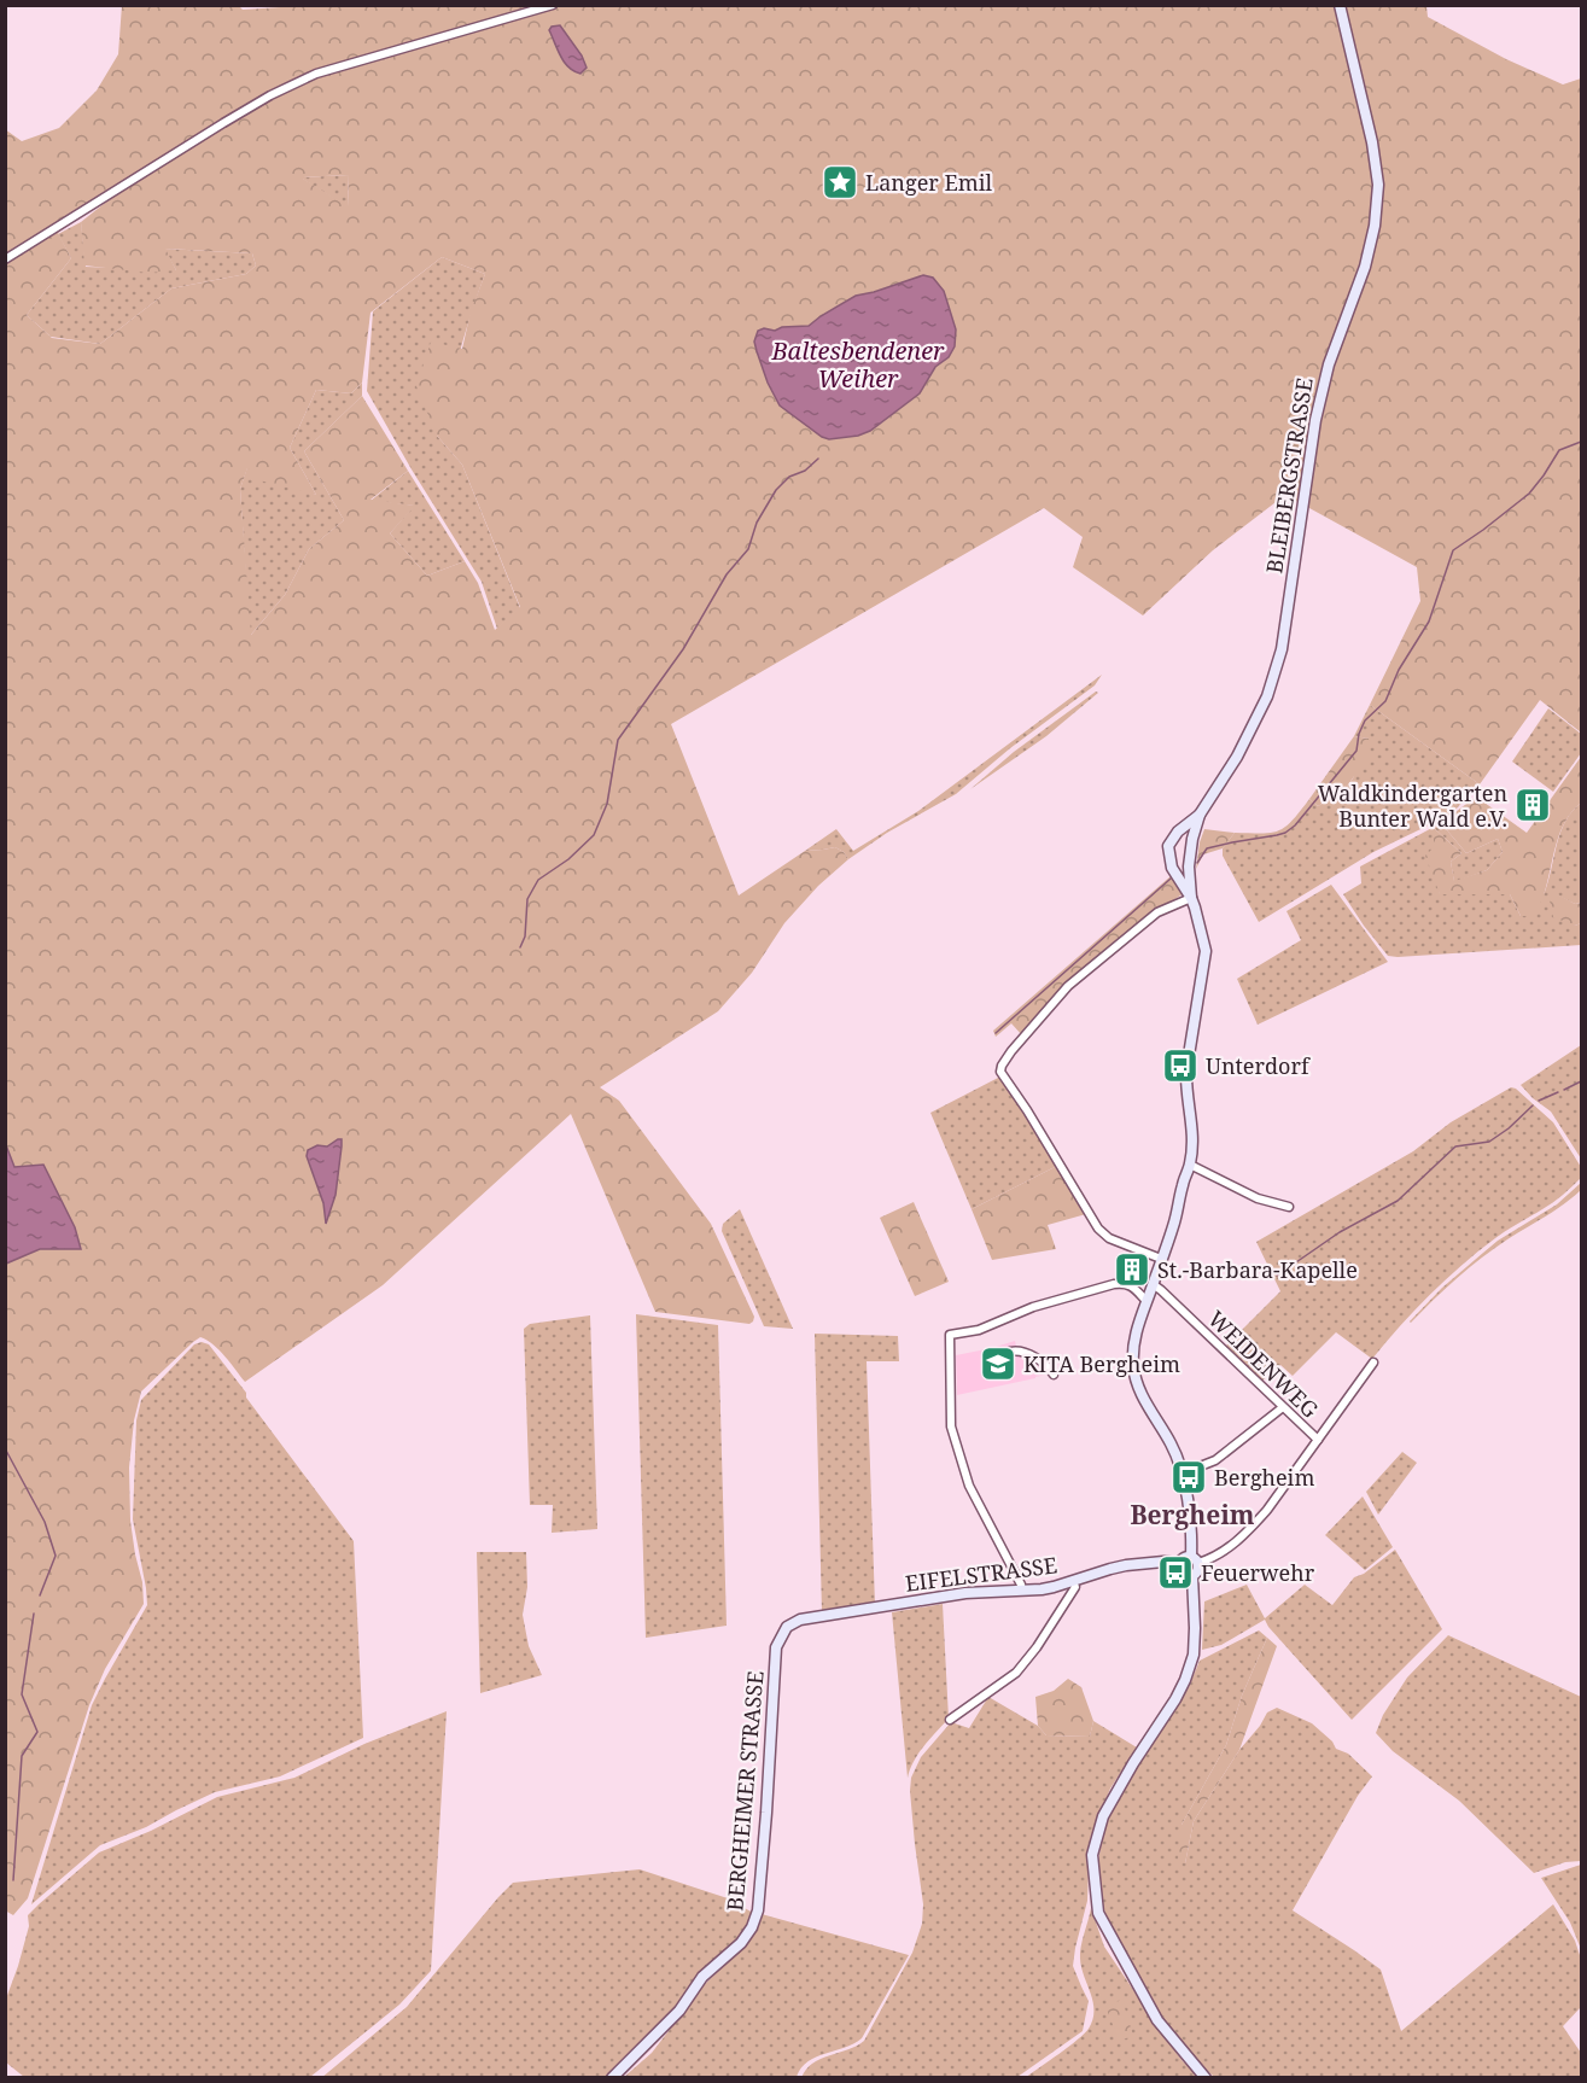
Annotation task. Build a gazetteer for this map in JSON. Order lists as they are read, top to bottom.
{
  "streets": {
    "street": [
      "BLEIBERGSTRASSE",
      "WEIDENWEG",
      "EIFELSTRASSE",
      "BERGHEIMER STRASSE"
    ]
  },
  "crossings": [
    ["EIFELSTRASSE", "BERGHEIMER STRASSE"]
  ],
  "districts": ["Bergheim"],
  "water": ["Baltesbendener Weiher"],
  "places": {
    "place": ["Langer Emil"],
    "building": ["Waldkindergarten Bunter Wald e.V.", "St.-Barbara-Kapelle"],
    "bus stop": ["Unterdorf", "Bergheim", "Feuerwehr"],
    "school or university": ["KITA Bergheim"]
  }
}
